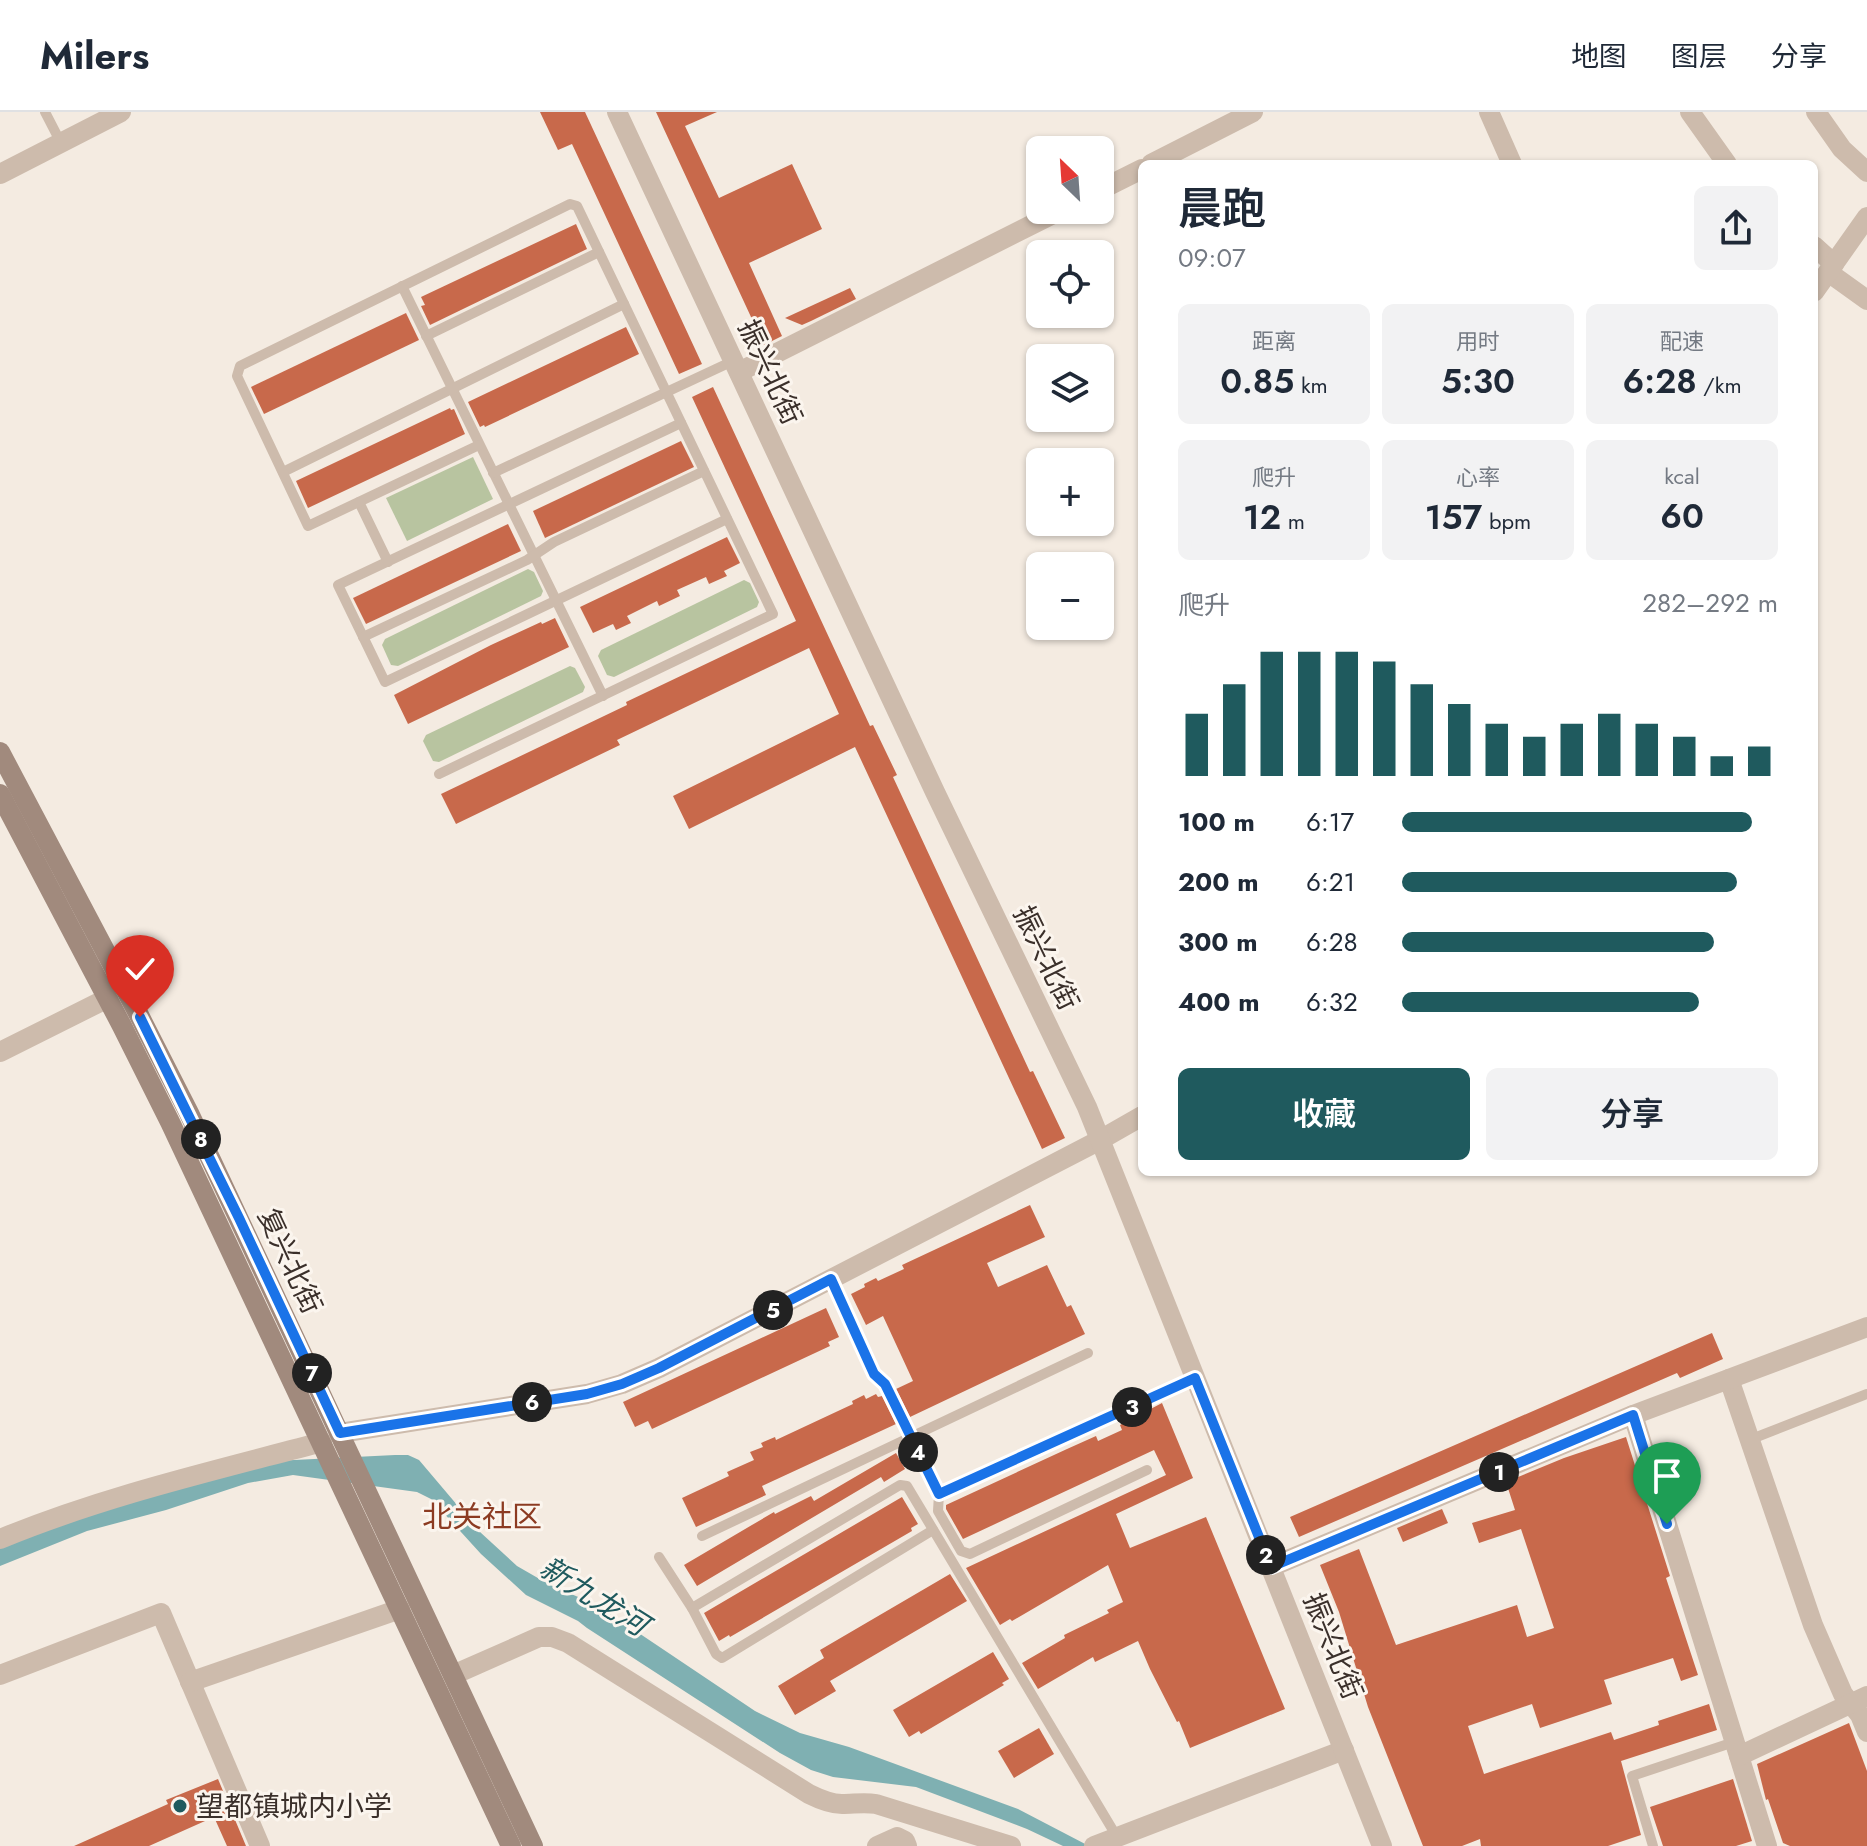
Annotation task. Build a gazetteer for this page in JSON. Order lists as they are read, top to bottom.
{
  "streets": {
    "main road": ["复兴北街"],
    "street": ["振兴北街"]
  },
  "districts": ["北关社区"],
  "water": ["新九龙河"],
  "places": ["望都镇城内小学"],
  "north": "top left",
  "page": {
    "header": "Milers",
    "nav": ["地图", "图层", "分享"],
    "map_buttons": ["+", "−"],
    "heading": ["晨跑", "09:07"],
    "stats": [
      ["距离", "0.85 km"],
      ["用时", "5:30"],
      ["配速", "6:28 /km"],
      ["爬升", "12 m"],
      ["心率", "157 bpm"],
      ["kcal", "60"]
    ],
    "chart": ["爬升", "282–292 m"],
    "list": [
      {
        "name": "100 m",
        "note": "6:17"
      },
      {
        "name": "200 m",
        "note": "6:21"
      },
      {
        "name": "300 m",
        "note": "6:28"
      },
      {
        "name": "400 m",
        "note": "6:32"
      }
    ],
    "buttons": ["收藏", "分享"],
    "pins": [
      "8",
      "5",
      "7",
      "6",
      "3",
      "4",
      "1",
      "2"
    ]
  }
}
